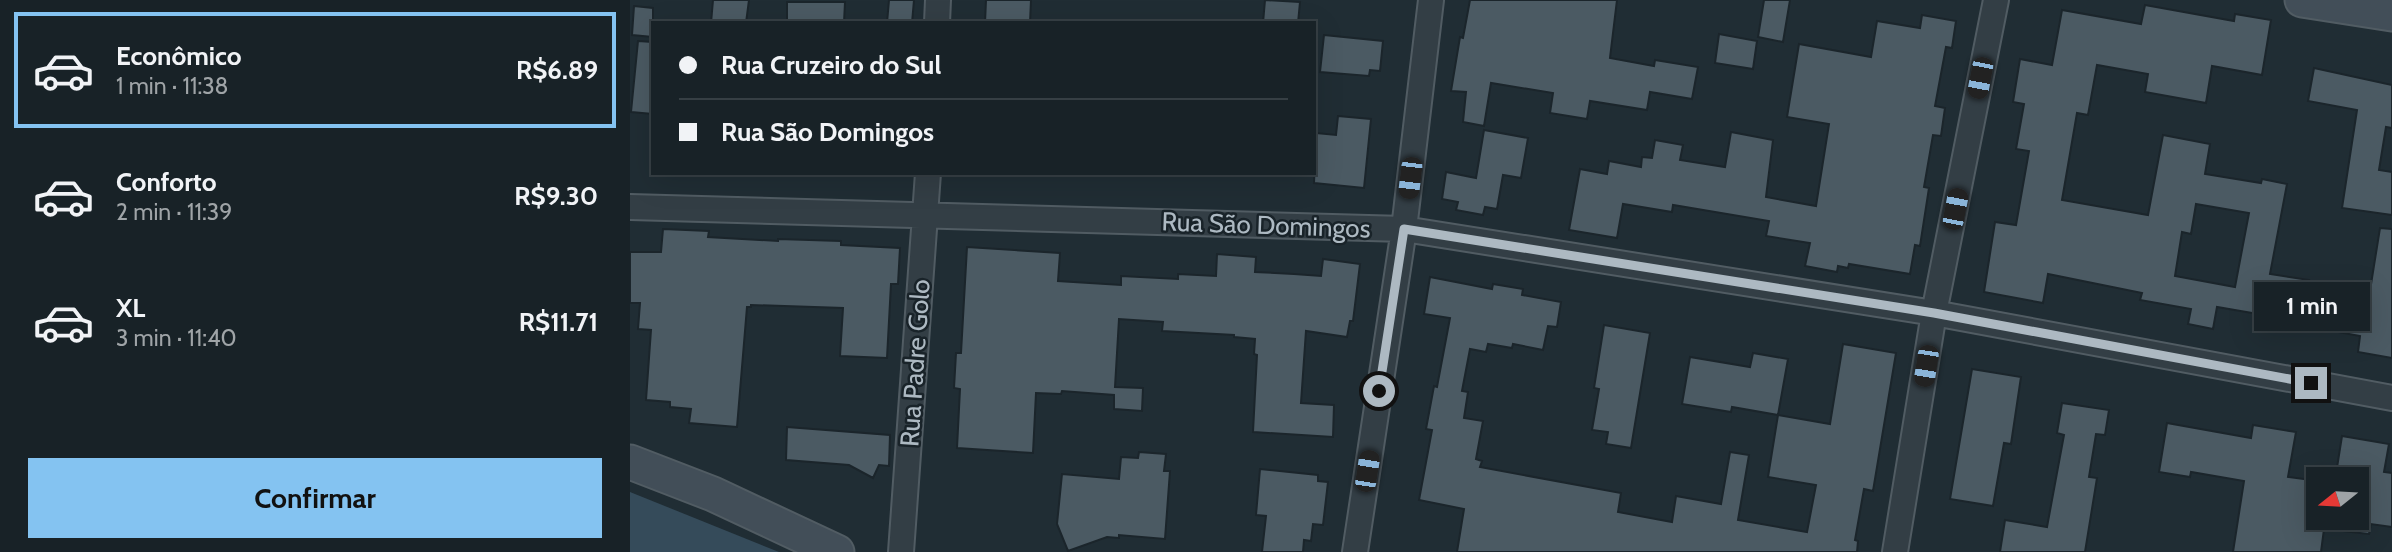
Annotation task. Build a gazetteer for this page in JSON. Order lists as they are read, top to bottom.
{
  "streets": {
    "street": ["Rua São Domingos", "Rua Padre Golo"]
  },
  "crossings": [
    ["Rua São Domingos", "Rua Padre Golo"]
  ],
  "north": "left",
  "page": {
    "list": [
      {
        "name": "Econômico",
        "note": "1 min · 11:38",
        "value": "R$6.89"
      },
      {
        "name": "Conforto",
        "note": "2 min · 11:39",
        "value": "R$9.30"
      },
      {
        "name": "XL",
        "note": "3 min · 11:40",
        "value": "R$11.71"
      }
    ],
    "banner": ["Rua Cruzeiro do Sul", "Rua São Domingos"],
    "bubble": "1 min",
    "buttons": "Confirmar"
  }
}
